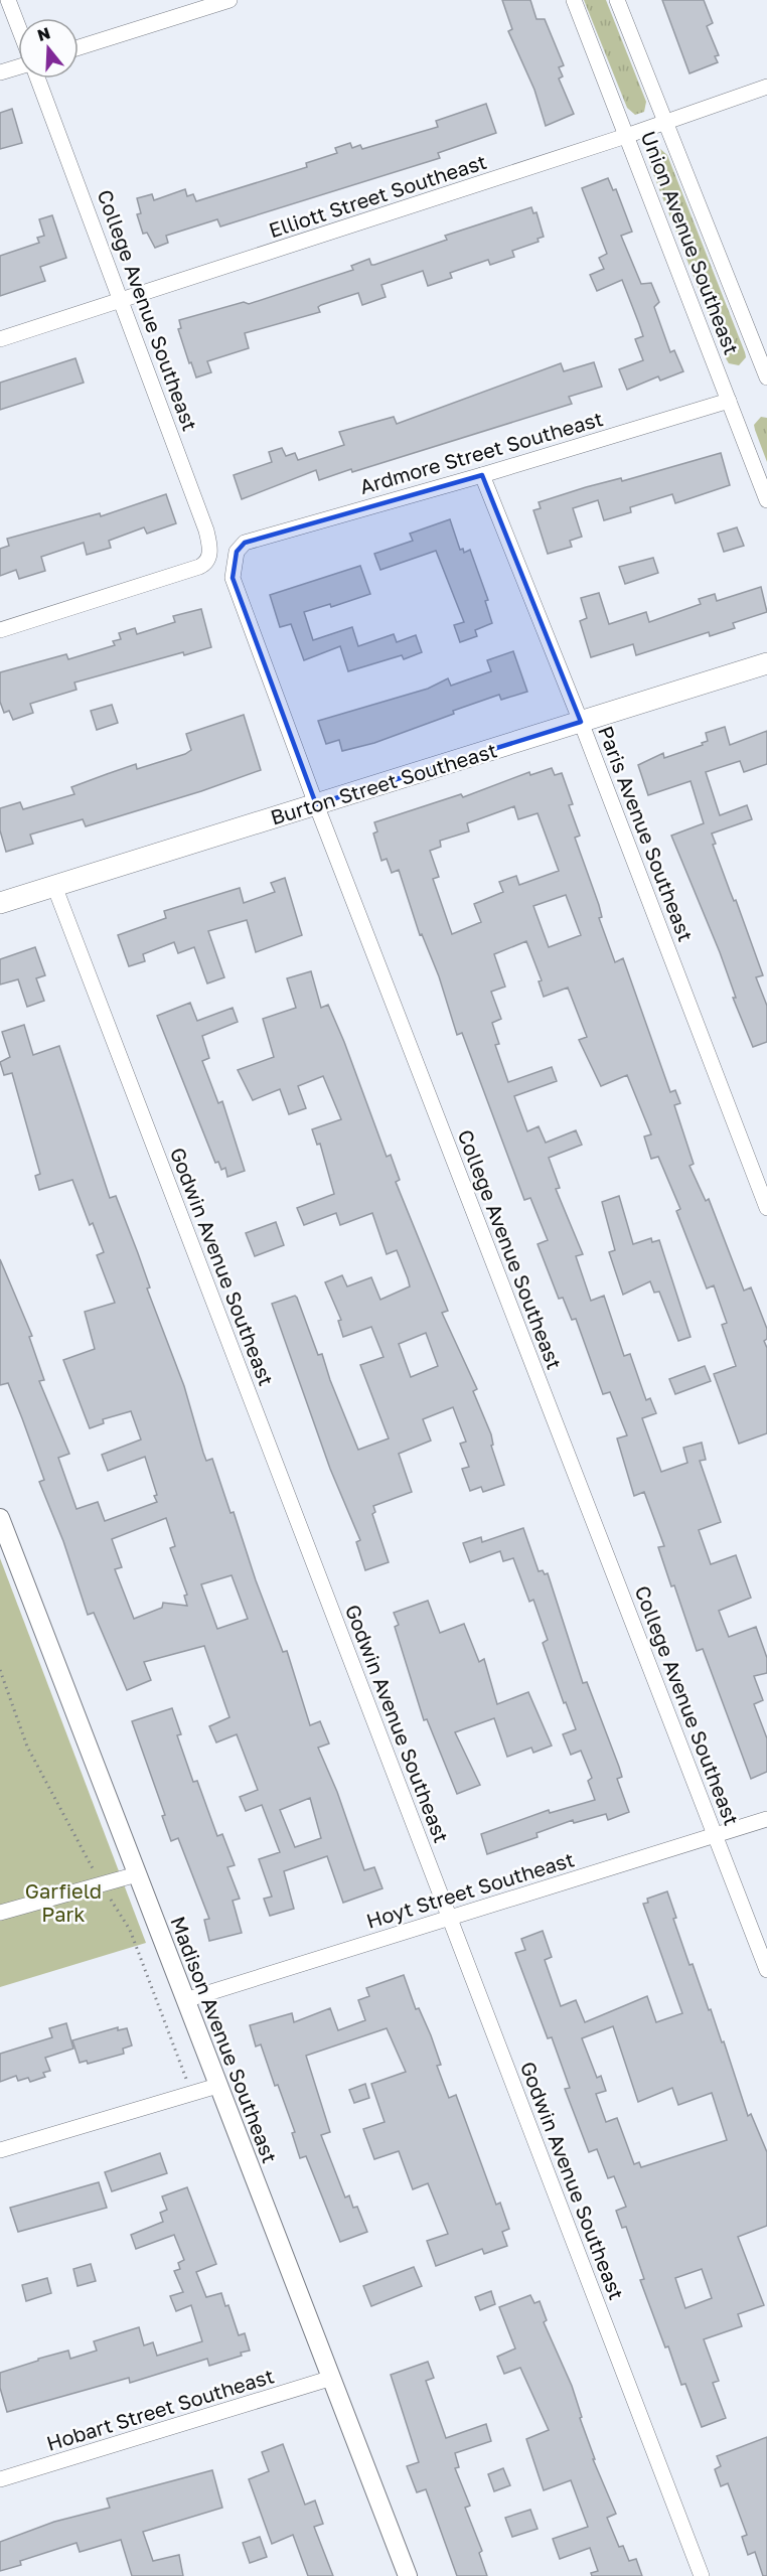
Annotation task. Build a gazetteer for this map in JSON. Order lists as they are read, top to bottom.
{
  "streets": {
    "main road": ["Burton Street Southeast"],
    "street": [
      "Elliott Street Southeast",
      "Union Avenue Southeast",
      "College Avenue Southeast",
      "Ardmore Street Southeast",
      "Paris Avenue Southeast",
      "Godwin Avenue Southeast",
      "Hoyt Street Southeast",
      "Madison Avenue Southeast",
      "Hobart Street Southeast"
    ]
  },
  "crossings": [
    ["Elliott Street Southeast", "Union Avenue Southeast"],
    ["Elliott Street Southeast", "College Avenue Southeast"],
    ["Union Avenue Southeast", "Ardmore Street Southeast"],
    ["College Avenue Southeast", "Ardmore Street Southeast"],
    ["College Avenue Southeast", "Burton Street Southeast"],
    ["College Avenue Southeast", "Hoyt Street Southeast"],
    ["Ardmore Street Southeast", "Paris Avenue Southeast"],
    ["Burton Street Southeast", "Paris Avenue Southeast"],
    ["Burton Street Southeast", "Godwin Avenue Southeast"],
    ["Godwin Avenue Southeast", "Hoyt Street Southeast"],
    ["Hoyt Street Southeast", "Madison Avenue Southeast"],
    ["Madison Avenue Southeast", "Hobart Street Southeast"]
  ],
  "parks": ["Garfield Park"],
  "north": "top"
}
